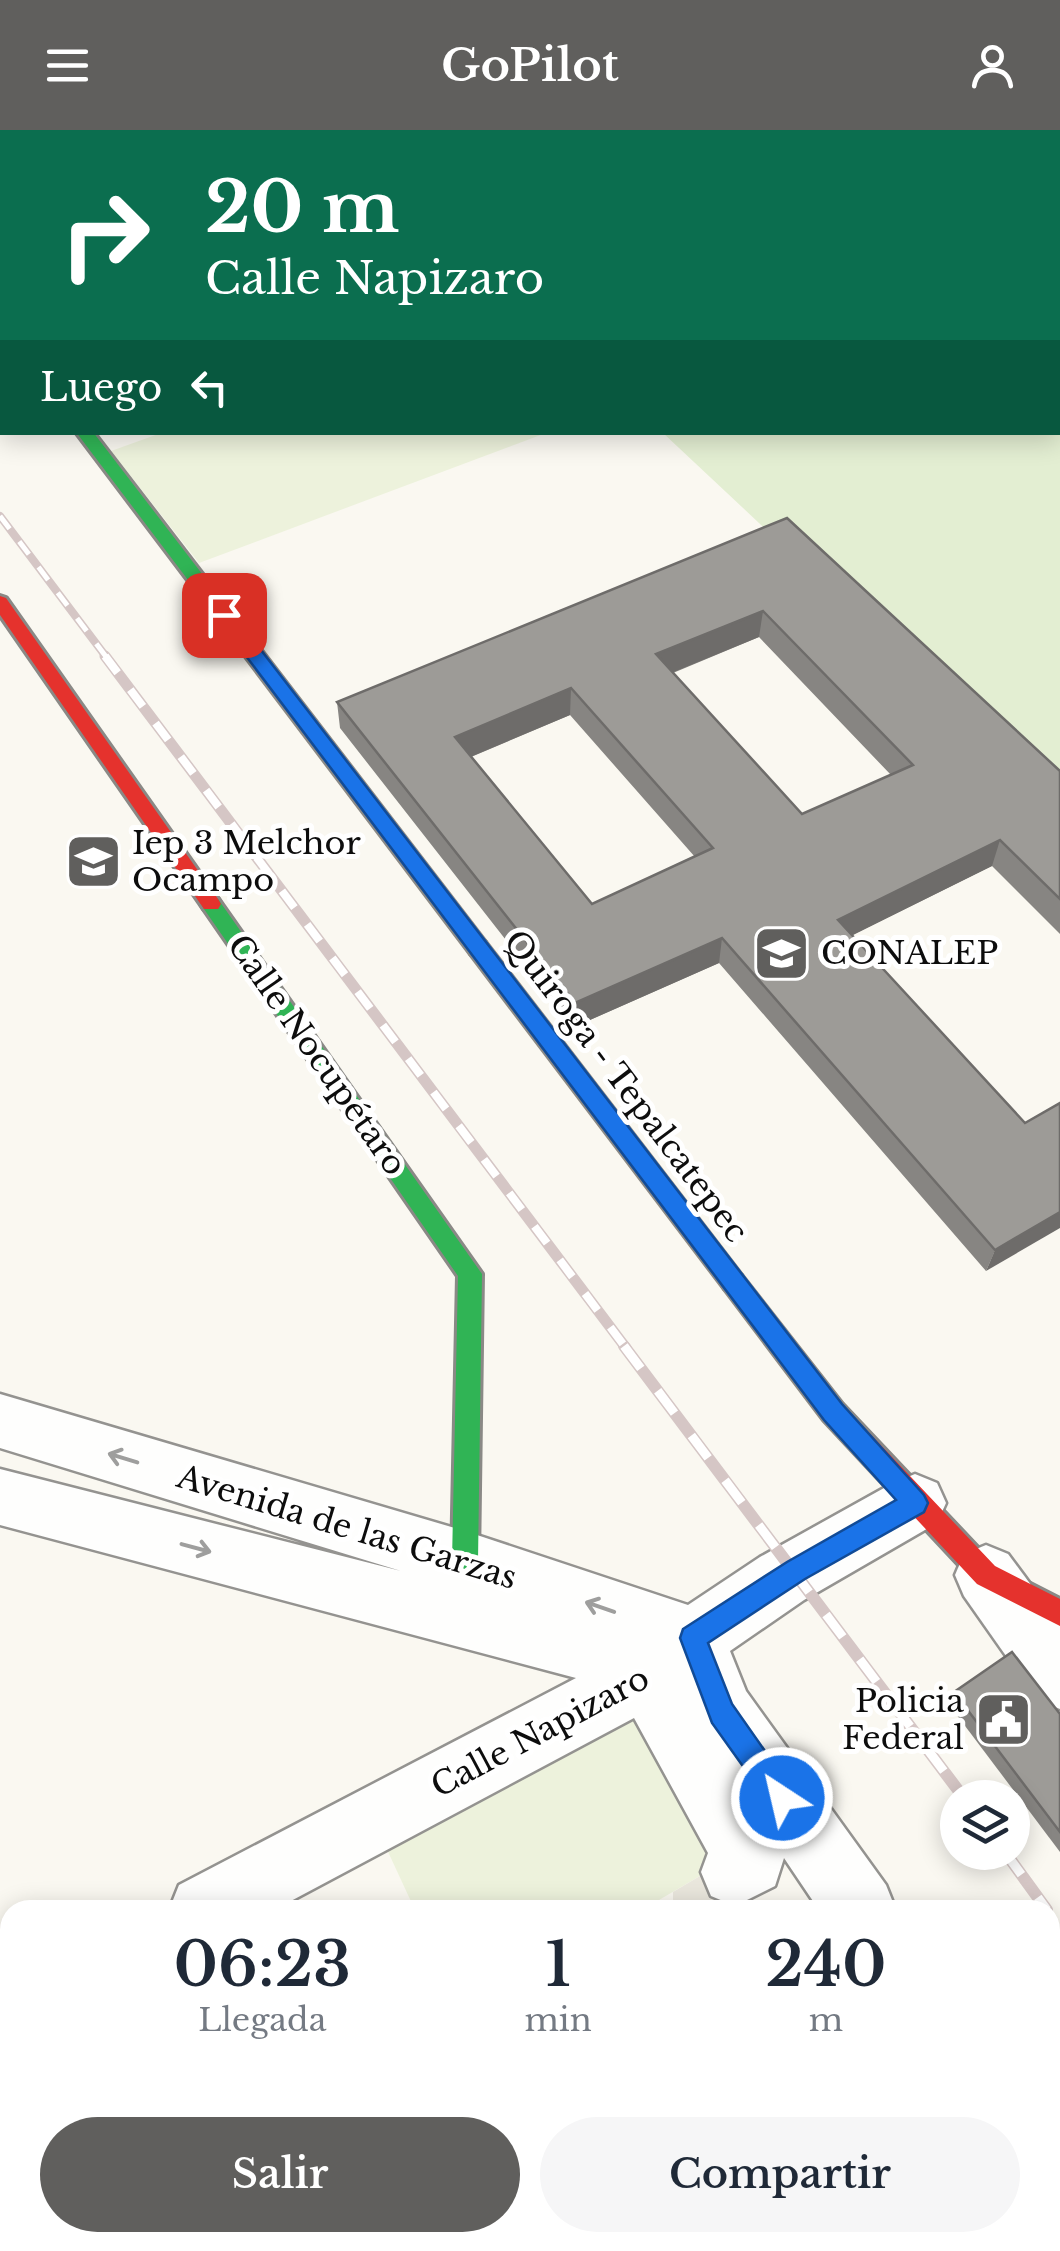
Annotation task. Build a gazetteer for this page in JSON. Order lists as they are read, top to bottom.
{
  "streets": {
    "main road": ["Calle Nocupétaro", "Quiroga - Tepalcatepec"],
    "street": ["Avenida de las Garzas", "Calle Napizaro"]
  },
  "crossings": [
    ["Calle Nocupétaro", "Avenida de las Garzas"],
    ["Quiroga - Tepalcatepec", "Calle Napizaro"],
    ["Avenida de las Garzas", "Calle Napizaro"]
  ],
  "places": {
    "school or university": ["Iep 3 Melchor Ocampo", "CONALEP"],
    "public building": ["Policia Federal"]
  },
  "page": {
    "header": "GoPilot",
    "turn": ["20 m", "Calle Napizaro"],
    "then": "Luego",
    "eta": [
      "06:23",
      "Llegada",
      "1",
      "min",
      "240",
      "m"
    ],
    "buttons": ["Salir", "Compartir"]
  }
}
